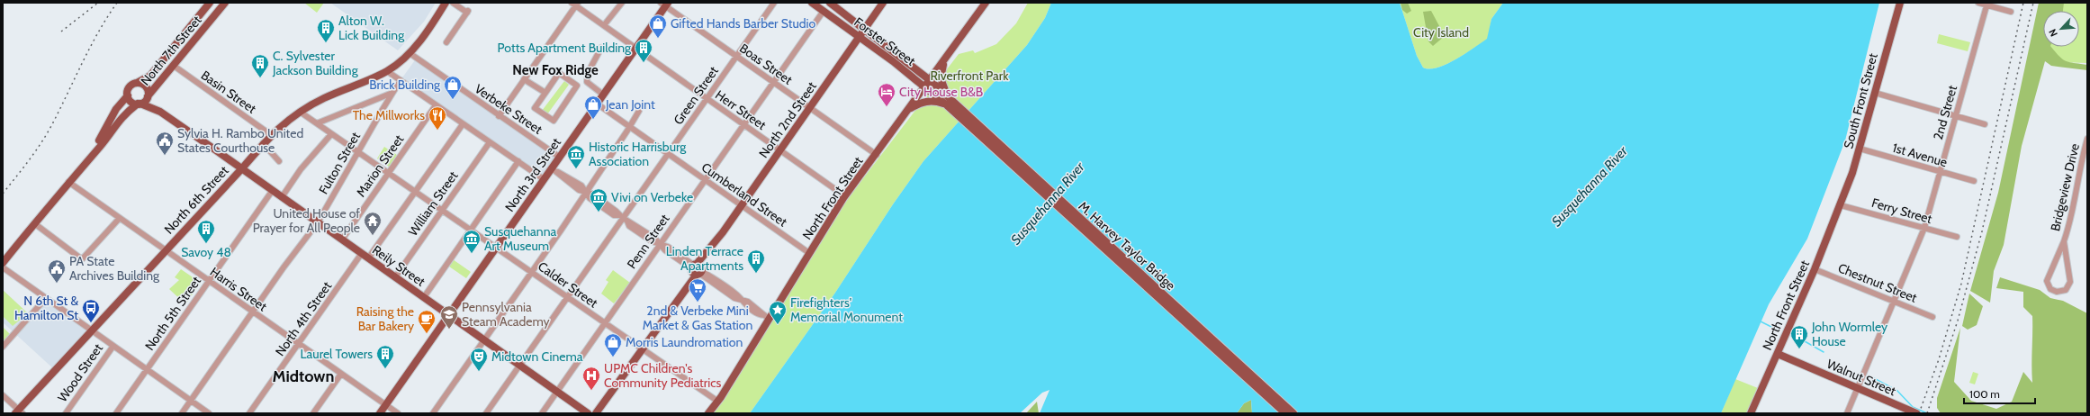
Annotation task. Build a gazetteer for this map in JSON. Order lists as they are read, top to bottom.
{
  "streets": {
    "main road": [
      "Forster Street",
      "North 7th Street",
      "South Front Street",
      "North 2nd Street",
      "North 3rd Street",
      "North Front Street",
      "North 6th Street",
      "M. Harvey Taylor Bridge",
      "Reily Street",
      "Walnut Street"
    ],
    "street": [
      "Boas Street",
      "Basin Street",
      "Green Street",
      "Verbeke Street",
      "Herr Street",
      "2nd Street",
      "1st Avenue",
      "Fulton Street",
      "Marion Street",
      "Bridgeview Drive",
      "Cumberland Street",
      "William Street",
      "Ferry Street",
      "Penn Street",
      "Chestnut Street",
      "Calder Street",
      "Harris Street",
      "North 5th Street",
      "North 4th Street",
      "Wood Street"
    ]
  },
  "crossings": [
    ["Forster Street", "North 2nd Street"],
    ["Forster Street", "North Front Street"],
    ["Forster Street", "Penn Street"],
    ["Forster Street", "M. Harvey Taylor Bridge"],
    ["North 7th Street", "Basin Street"],
    ["North 7th Street", "Reily Street"],
    ["North 7th Street", "Harris Street"],
    ["Boas Street", "Green Street"],
    ["Boas Street", "North 2nd Street"],
    ["Boas Street", "North 3rd Street"],
    ["Boas Street", "North Front Street"],
    ["Boas Street", "Penn Street"],
    ["Basin Street", "North 6th Street"],
    ["Green Street", "Herr Street"],
    ["Green Street", "Cumberland Street"],
    ["Green Street", "Reily Street"],
    ["Green Street", "Calder Street"],
    ["South Front Street", "1st Avenue"],
    ["South Front Street", "North Front Street"],
    ["South Front Street", "Ferry Street"],
    ["Verbeke Street", "North 3rd Street"],
    ["Verbeke Street", "North 6th Street"],
    ["Herr Street", "North 2nd Street"],
    ["Herr Street", "North 3rd Street"],
    ["Herr Street", "North Front Street"],
    ["Herr Street", "Penn Street"],
    ["2nd Street", "1st Avenue"],
    ["2nd Street", "Ferry Street"],
    ["North 2nd Street", "Cumberland Street"],
    ["North 2nd Street", "Calder Street"],
    ["Fulton Street", "Reily Street"],
    ["Fulton Street", "Calder Street"],
    ["Fulton Street", "Harris Street"],
    ["Marion Street", "Reily Street"],
    ["Marion Street", "Calder Street"],
    ["North 3rd Street", "Cumberland Street"],
    ["North 3rd Street", "Reily Street"],
    ["North 3rd Street", "Calder Street"],
    ["North 3rd Street", "Harris Street"],
    ["Cumberland Street", "North Front Street"],
    ["Cumberland Street", "Penn Street"],
    ["North Front Street", "Ferry Street"],
    ["North Front Street", "M. Harvey Taylor Bridge"],
    ["North Front Street", "Chestnut Street"],
    ["North Front Street", "Calder Street"],
    ["North Front Street", "Walnut Street"],
    ["North 6th Street", "Reily Street"],
    ["North 6th Street", "Calder Street"],
    ["North 6th Street", "Harris Street"],
    ["William Street", "Reily Street"],
    ["William Street", "Calder Street"],
    ["Penn Street", "Reily Street"],
    ["Penn Street", "Calder Street"],
    ["Reily Street", "North 5th Street"],
    ["Reily Street", "North 4th Street"],
    ["Harris Street", "North 5th Street"],
    ["Harris Street", "North 4th Street"]
  ],
  "districts": ["New Fox Ridge", "Midtown"],
  "water": ["Susquehanna River"],
  "parks": ["City Island", "Riverfront Park"],
  "places": {
    "shop": [
      "Gifted Hands Barber Studio",
      "Brick Building",
      "Jean Joint",
      "Morris Laundromation"
    ],
    "building": [
      "Alton W. Lick Building",
      "Potts Apartment Building",
      "C. Sylvester Jackson Building",
      "Savoy 48",
      "Linden Terrace Apartments",
      "John Wormley House",
      "Laurel Towers"
    ],
    "hotel": ["City House B&B"],
    "restaurant": ["The Millworks"],
    "public building": ["Sylvia H. Rambo United States Courthouse", "PA State Archives Building"],
    "museum": ["Historic Harrisburg Association", "Vivi on Verbeke", "Susquehanna Art Museum"],
    "temple": ["United House of Prayer for All People"],
    "supermarket": ["2nd & Verbeke Mini Market & Gas Station"],
    "bus stop": ["N 6th St & Hamilton St"],
    "place": ["Firefighters' Memorial Monument"],
    "school or university": ["Pennsylvania Steam Academy"],
    "cafe": ["Raising the Bar Bakery"],
    "theatre": ["Midtown Cinema"],
    "hospital": ["UPMC Children's Community Pediatrics"]
  },
  "scale_bar": "100 m",
  "north": "bottom left"
}
